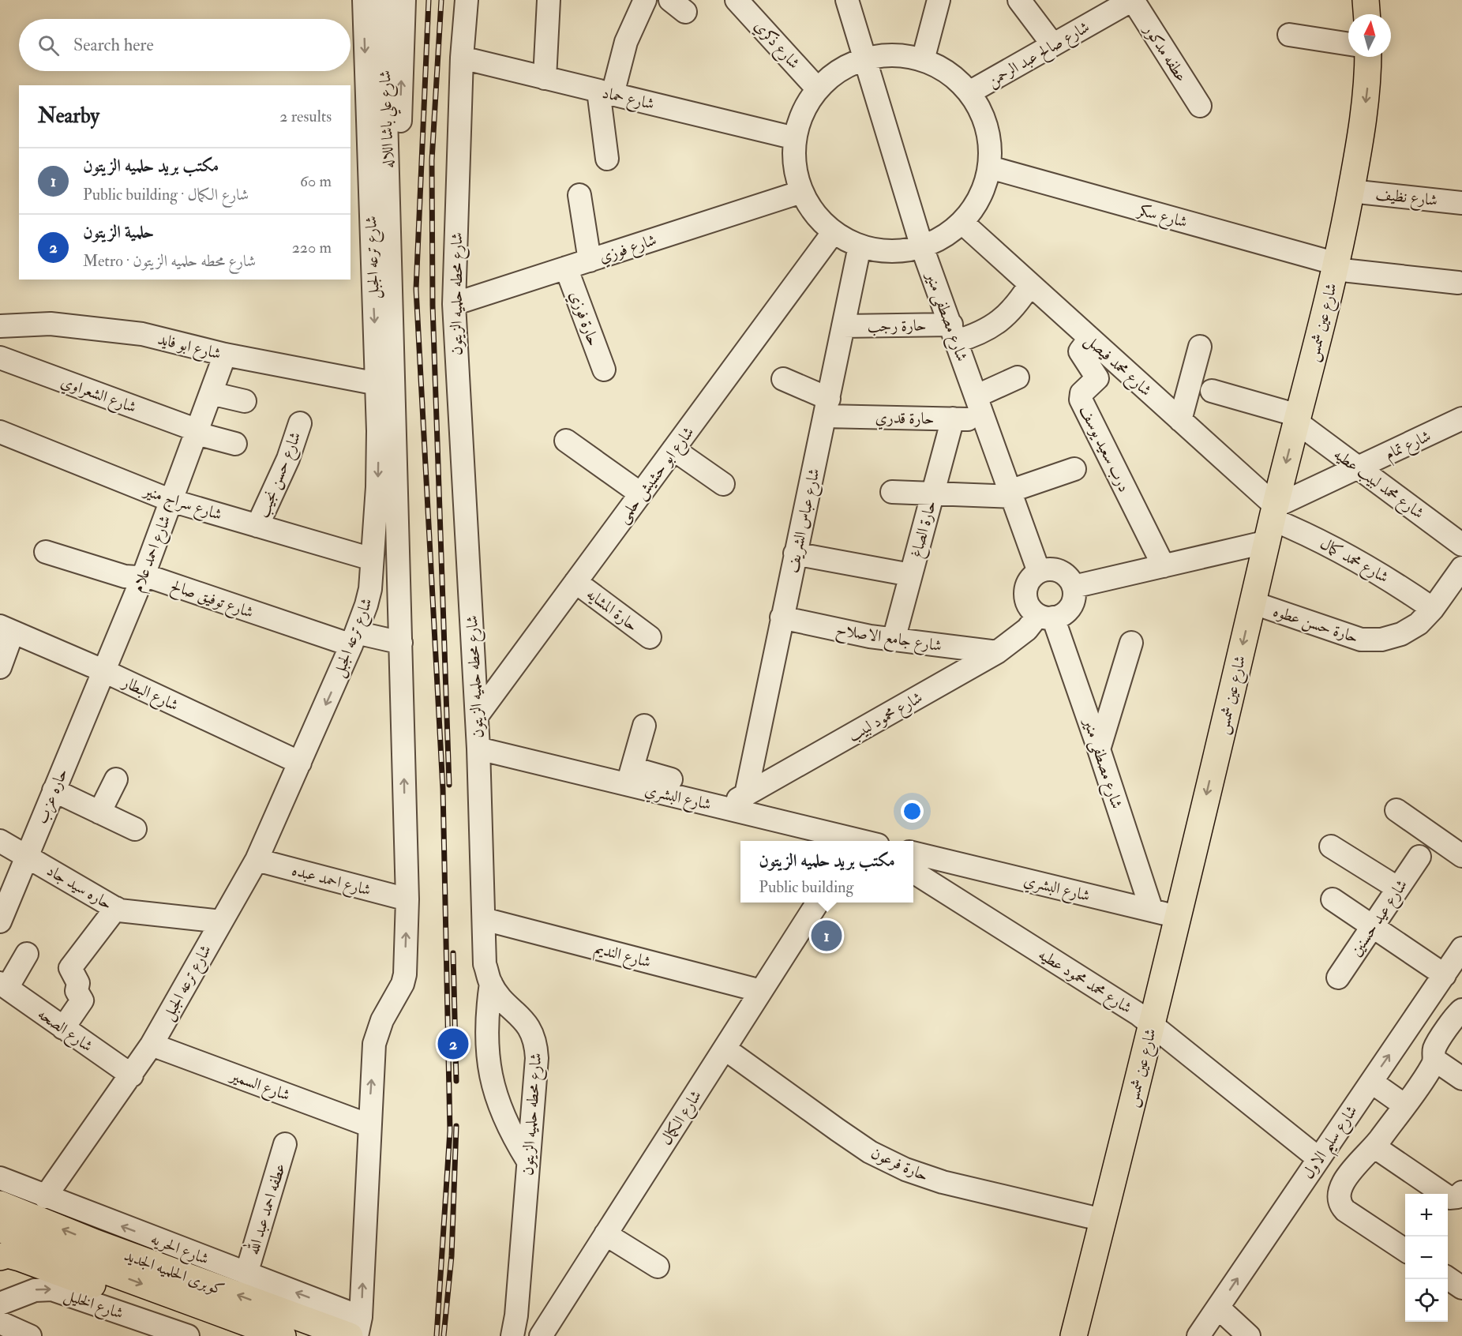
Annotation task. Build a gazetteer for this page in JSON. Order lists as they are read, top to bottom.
{
  "streets": {
    "main road": ["شارع عين شمس", "كوبرى الحلميه الجديد"],
    "street": [
      "شارع ذكري",
      "عطفه مدكور",
      "شارع صالح عبد الرحمن",
      "شارع حماد",
      "شارع علي باشا اللاله",
      "شارع نظيف",
      "شارع سكر",
      "شارع فوزي",
      "شارع ترعه الجبل",
      "شارع محطه حلميه الزيتون",
      "شارع مصطفى منير",
      "حارة فوزي",
      "حارة رجب",
      "شارع ابو فايد",
      "شارع محمد فيصل",
      "شارع الشعراوي",
      "حارة قدري",
      "شارع تمام",
      "درب سعيد يوسف",
      "شارع حسن نجيب",
      "شارع ابو حشيش حلمى",
      "شارع محمد لبيب عطيه",
      "شارع سراج منير",
      "شارع عباس الشريف",
      "حارة الصاغ",
      "شارع احمد علام",
      "شارع محمد كمال",
      "شارع توفيق صالح",
      "حارة المشايه",
      "حارة حسن عطوه",
      "شارع جامع الاصلاح",
      "شارع البطار",
      "شارع محمود لبيب",
      "حاره عزب",
      "شارع البشري",
      "شارع احمد عبده",
      "حاره سيد جاد",
      "شارع عيد حسنين",
      "شارع النديم",
      "شارع محمد محمود عطيه",
      "شارع الصحه",
      "شارع السمير",
      "شارع الكمال",
      "شارع سليم الاول",
      "حارة فرعون",
      "عطفه احمد عبد الله",
      "شارع الحريه",
      "شارع الخليل"
    ]
  },
  "crossings": [
    ["عطفه مدكور", "شارع صالح عبد الرحمن"],
    ["شارع حماد", "شارع محطه حلميه الزيتون"],
    ["شارع علي باشا اللاله", "شارع ترعه الجبل"],
    ["شارع نظيف", "شارع عين شمس"],
    ["شارع سكر", "شارع عين شمس"],
    ["شارع فوزي", "شارع محطه حلميه الزيتون"],
    ["شارع فوزي", "حارة فوزي"],
    ["شارع ترعه الجبل", "شارع ابو فايد"],
    ["شارع ترعه الجبل", "شارع سراج منير"],
    ["شارع ترعه الجبل", "شارع توفيق صالح"],
    ["شارع ترعه الجبل", "شارع البطار"],
    ["شارع ترعه الجبل", "شارع احمد عبده"],
    ["شارع ترعه الجبل", "حاره سيد جاد"],
    ["شارع ترعه الجبل", "شارع الصحه"],
    ["شارع ترعه الجبل", "شارع السمير"],
    ["شارع ترعه الجبل", "شارع الحريه"],
    ["شارع محطه حلميه الزيتون", "شارع ابو حشيش حلمى"],
    ["شارع محطه حلميه الزيتون", "شارع البشري"],
    ["شارع محطه حلميه الزيتون", "شارع النديم"],
    ["شارع مصطفى منير", "حارة رجب"],
    ["شارع مصطفى منير", "حارة قدري"],
    ["شارع مصطفى منير", "شارع محمود لبيب"],
    ["شارع مصطفى منير", "شارع البشري"],
    ["شارع عين شمس", "شارع محمد فيصل"],
    ["شارع عين شمس", "شارع تمام"],
    ["شارع عين شمس", "شارع محمد لبيب عطيه"],
    ["شارع عين شمس", "شارع محمد كمال"],
    ["شارع عين شمس", "حارة حسن عطوه"],
    ["شارع عين شمس", "شارع البشري"],
    ["شارع عين شمس", "شارع محمد محمود عطيه"],
    ["شارع عين شمس", "حارة فرعون"],
    ["حارة رجب", "شارع محمد فيصل"],
    ["حارة رجب", "شارع عباس الشريف"],
    ["شارع ابو فايد", "شارع احمد علام"],
    ["شارع محمد فيصل", "شارع تمام"],
    ["شارع محمد فيصل", "درب سعيد يوسف"],
    ["شارع محمد فيصل", "شارع محمد كمال"],
    ["شارع الشعراوي", "شارع احمد علام"],
    ["حارة قدري", "شارع عباس الشريف"],
    ["حارة قدري", "حارة الصاغ"],
    ["شارع تمام", "شارع محمد لبيب عطيه"],
    ["شارع تمام", "شارع محمد كمال"],
    ["شارع حسن نجيب", "شارع سراج منير"],
    ["شارع ابو حشيش حلمى", "حارة المشايه"],
    ["شارع سراج منير", "شارع احمد علام"],
    ["شارع عباس الشريف", "شارع جامع الاصلاح"],
    ["شارع عباس الشريف", "شارع محمود لبيب"],
    ["حارة الصاغ", "شارع جامع الاصلاح"],
    ["شارع احمد علام", "شارع توفيق صالح"],
    ["شارع احمد علام", "شارع البطار"],
    ["شارع احمد علام", "حاره عزب"],
    ["شارع محمد كمال", "حارة حسن عطوه"],
    ["شارع جامع الاصلاح", "شارع محمود لبيب"],
    ["شارع البطار", "حاره عزب"],
    ["شارع محمود لبيب", "شارع البشري"],
    ["حاره عزب", "حاره سيد جاد"],
    ["شارع النديم", "شارع الكمال"],
    ["شارع محمد محمود عطيه", "شارع سليم الاول"],
    ["شارع الكمال", "حارة فرعون"],
    ["عطفه احمد عبد الله", "شارع الحريه"],
    ["شارع الحريه", "كوبرى الحلميه الجديد"]
  ],
  "one_way": ["شارع عين شمس", "شارع الحريه", "شارع الخليل"],
  "north": "top",
  "page": {
    "search": "Search here",
    "heading": ["Nearby", "2 results"],
    "list": [
      {
        "mark": "1",
        "name": "مكتب بريد حلميه الزيتون",
        "note": "Public building · شارع الكمال",
        "value": "60 m"
      },
      {
        "mark": "2",
        "name": "حلمية الزيتون",
        "note": "Metro · شارع محطه حلميه الزيتون",
        "value": "220 m"
      }
    ],
    "popup": ["مكتب بريد حلميه الزيتون", "Public building"],
    "pins": ["1", "2"],
    "map_buttons": ["+", "−"]
  }
}
